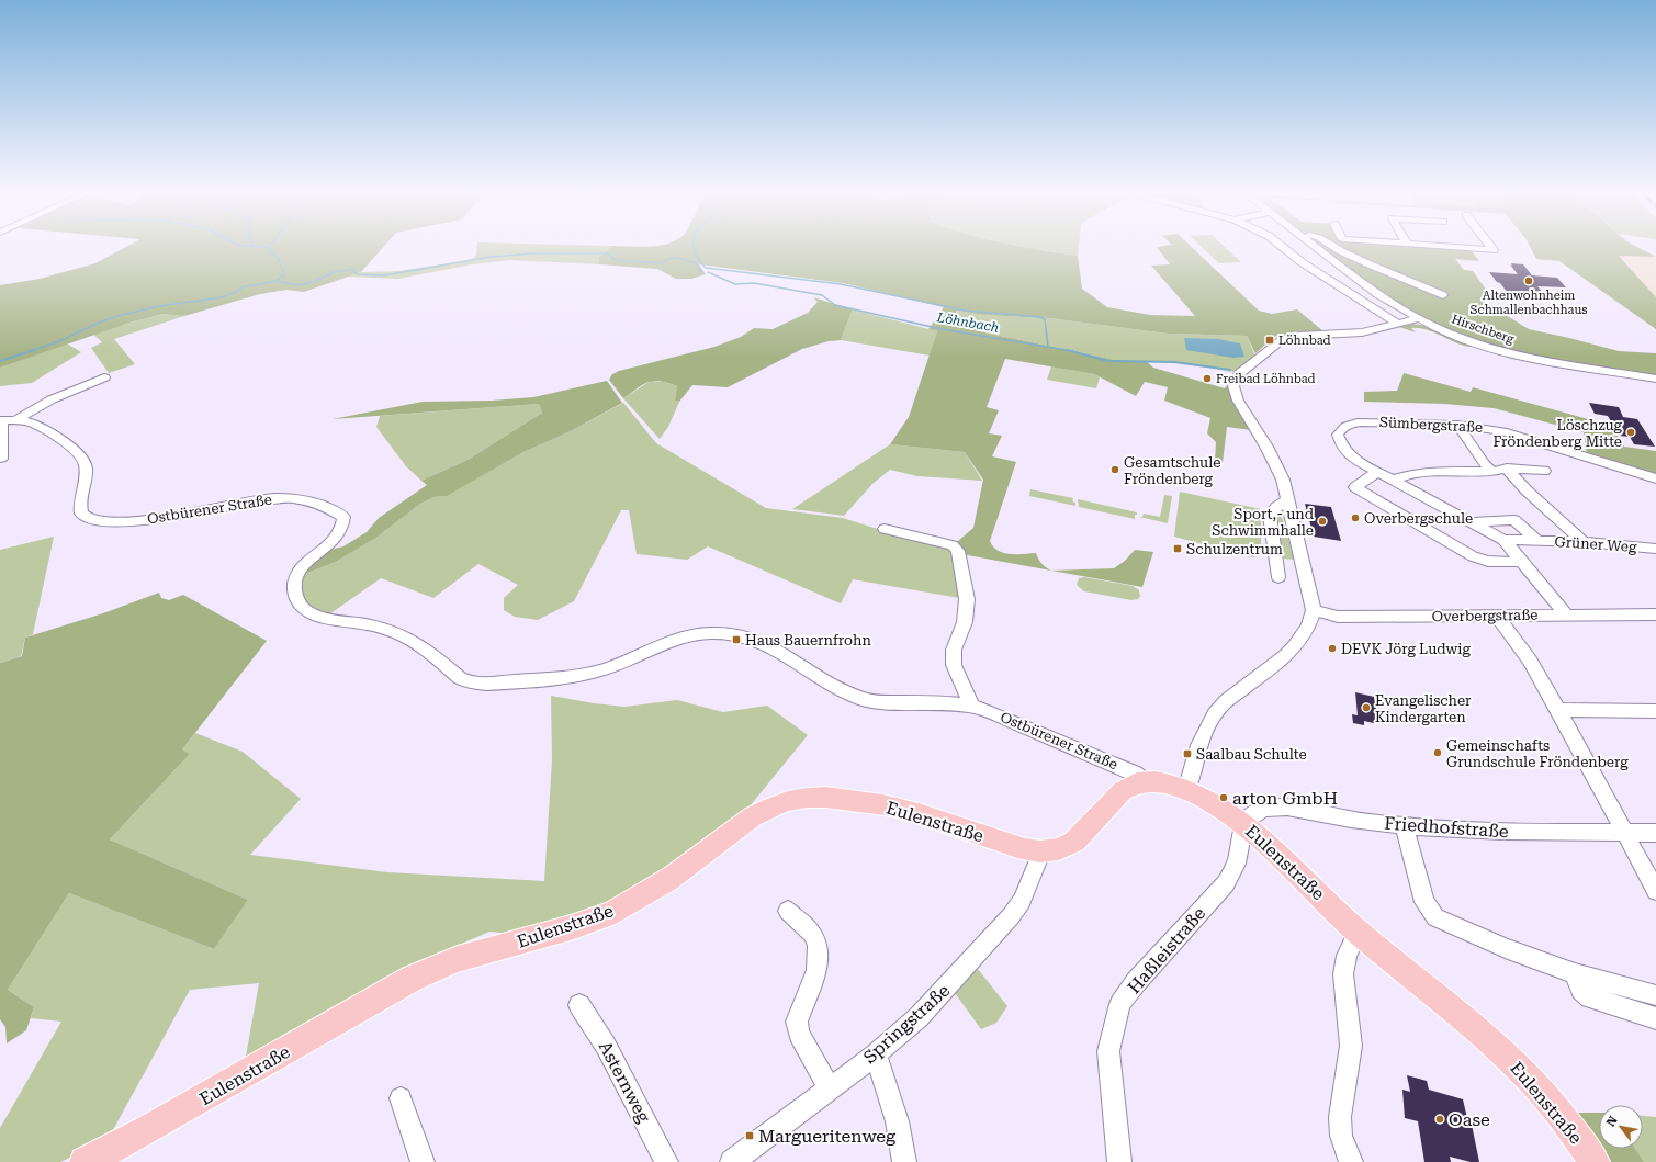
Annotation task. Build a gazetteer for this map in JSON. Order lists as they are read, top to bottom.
{
  "streets": {
    "main road": ["Eulenstraße"],
    "street": [
      "Hirschberg",
      "Sümbergstraße",
      "Ostbürener Straße",
      "Grüner Weg",
      "Overbergstraße",
      "Friedhofstraße",
      "Haßleistraße",
      "Springstraße",
      "Asternweg"
    ]
  },
  "crossings": [
    ["Sümbergstraße", "Grüner Weg"],
    ["Sümbergstraße", "Overbergstraße"],
    ["Ostbürener Straße", "Eulenstraße"],
    ["Eulenstraße", "Friedhofstraße"],
    ["Eulenstraße", "Haßleistraße"],
    ["Eulenstraße", "Springstraße"],
    ["Friedhofstraße", "Haßleistraße"]
  ],
  "water": ["Löhnbach"],
  "places": {
    "other": [
      "Altenwohnheim Schmallenbachhaus",
      "Freibad Löhnbad",
      "Löschzug Fröndenberg Mitte",
      "Gesamtschule Fröndenberg",
      "Overbergschule",
      "Sport,- und Schwimmhalle",
      "DEVK Jörg Ludwig",
      "Evangelischer Kindergarten",
      "Gemeinschafts Grundschule Fröndenberg",
      "arton GmbH",
      "Oase"
    ],
    "transit": [
      "Löhnbad",
      "Schulzentrum",
      "Haus Bauernfrohn",
      "Saalbau Schulte",
      "Margueritenweg"
    ]
  },
  "north": "top left"
}
